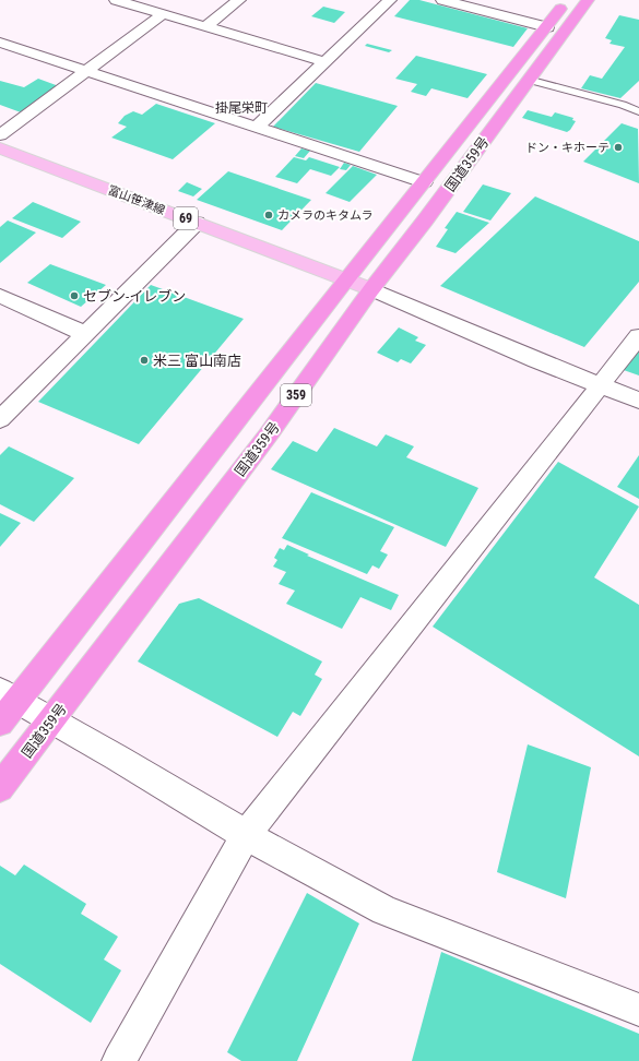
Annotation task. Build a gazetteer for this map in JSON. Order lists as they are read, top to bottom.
{
  "streets": {
    "highway": ["国道359号", "359"],
    "main road": ["富山笹津線", "69"]
  },
  "crossings": [
    ["国道359号", "富山笹津線"]
  ],
  "districts": ["掛尾栄町"],
  "places": [
    "ドン・キホーテ",
    "カメラのキタムラ",
    "セブン-イレブン",
    "米三 富山南店"
  ]
}
